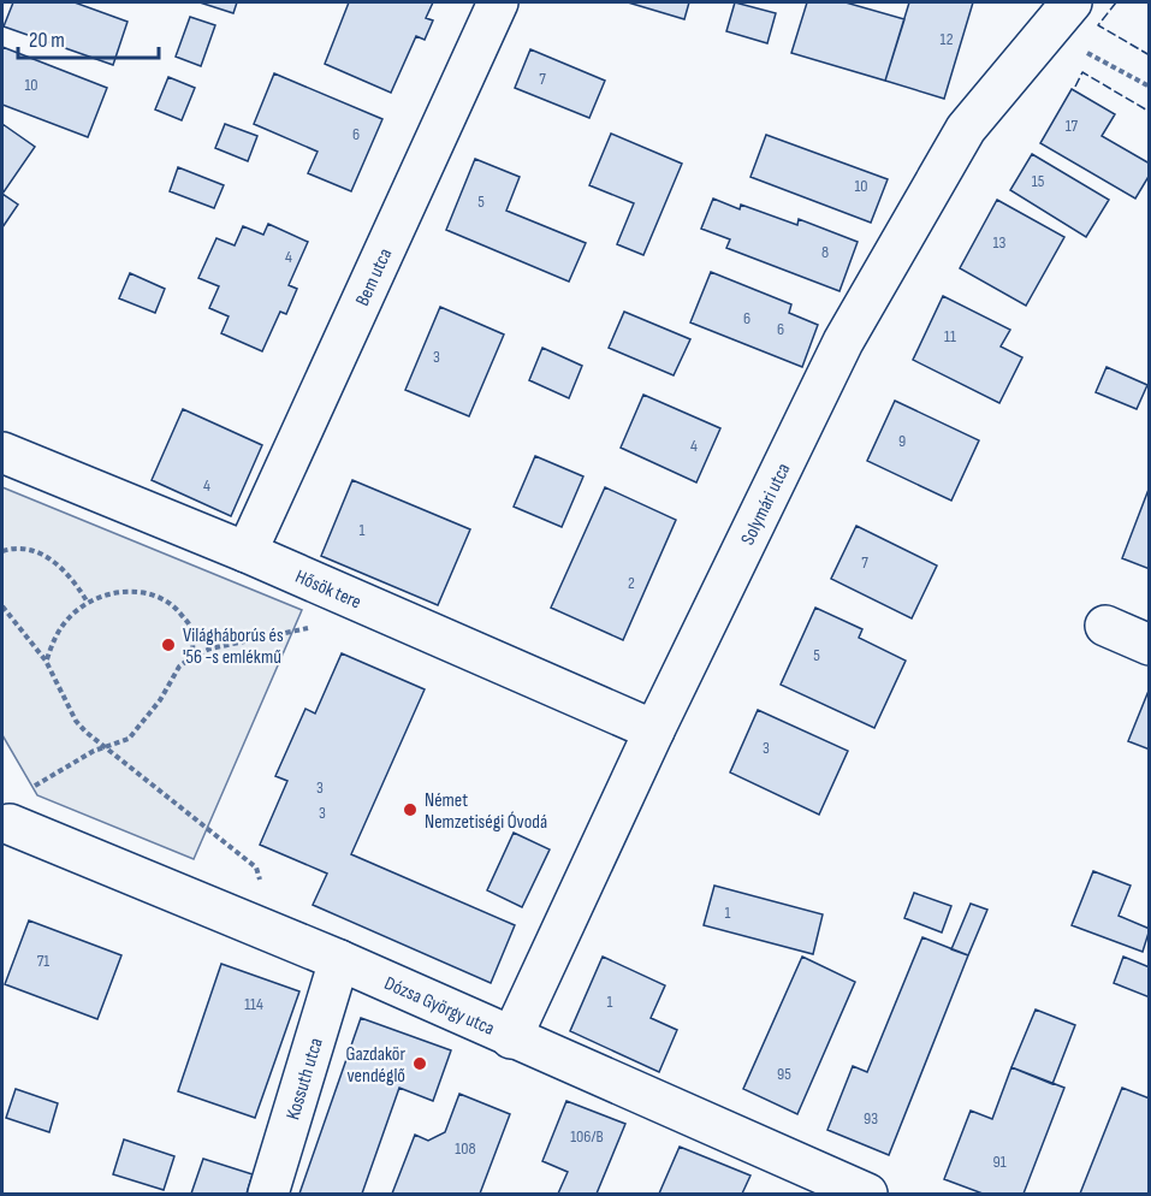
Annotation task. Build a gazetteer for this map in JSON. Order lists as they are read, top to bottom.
{
  "streets": {
    "street": [
      "Bem utca",
      "Solymári utca",
      "Hősök tere",
      "Dózsa György utca",
      "Kossuth utca"
    ]
  },
  "crossings": [
    ["Bem utca", "Hősök tere"],
    ["Solymári utca", "Hősök tere"],
    ["Solymári utca", "Dózsa György utca"],
    ["Dózsa György utca", "Kossuth utca"]
  ],
  "places": ["Világháborús és '56 -s emlékmű", "Német Nemzetiségi Óvodá", "Gazdakör vendéglő"],
  "house_numbers": [
    "12",
    "7",
    "10",
    "17",
    "6",
    "15",
    "10",
    "5",
    "13",
    "8",
    "4",
    "6",
    "6",
    "11",
    "3",
    "9",
    "4",
    "4",
    "1",
    "7",
    "2",
    "5",
    "3",
    "3",
    "3",
    "1",
    "71",
    "1",
    "114",
    "95",
    "93",
    "106/B",
    "108",
    "91"
  ],
  "scale_bar": "20 m"
}
